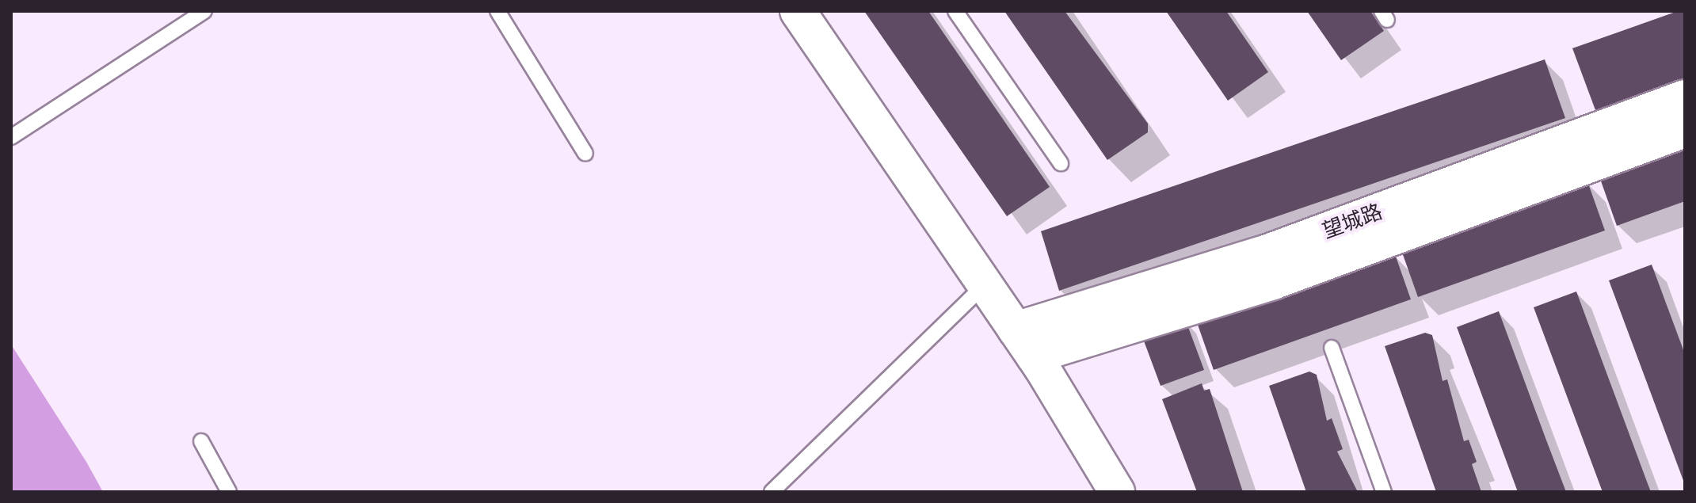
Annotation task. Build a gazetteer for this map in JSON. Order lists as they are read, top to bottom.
{
  "streets": {
    "street": ["望城路"]
  }
}
